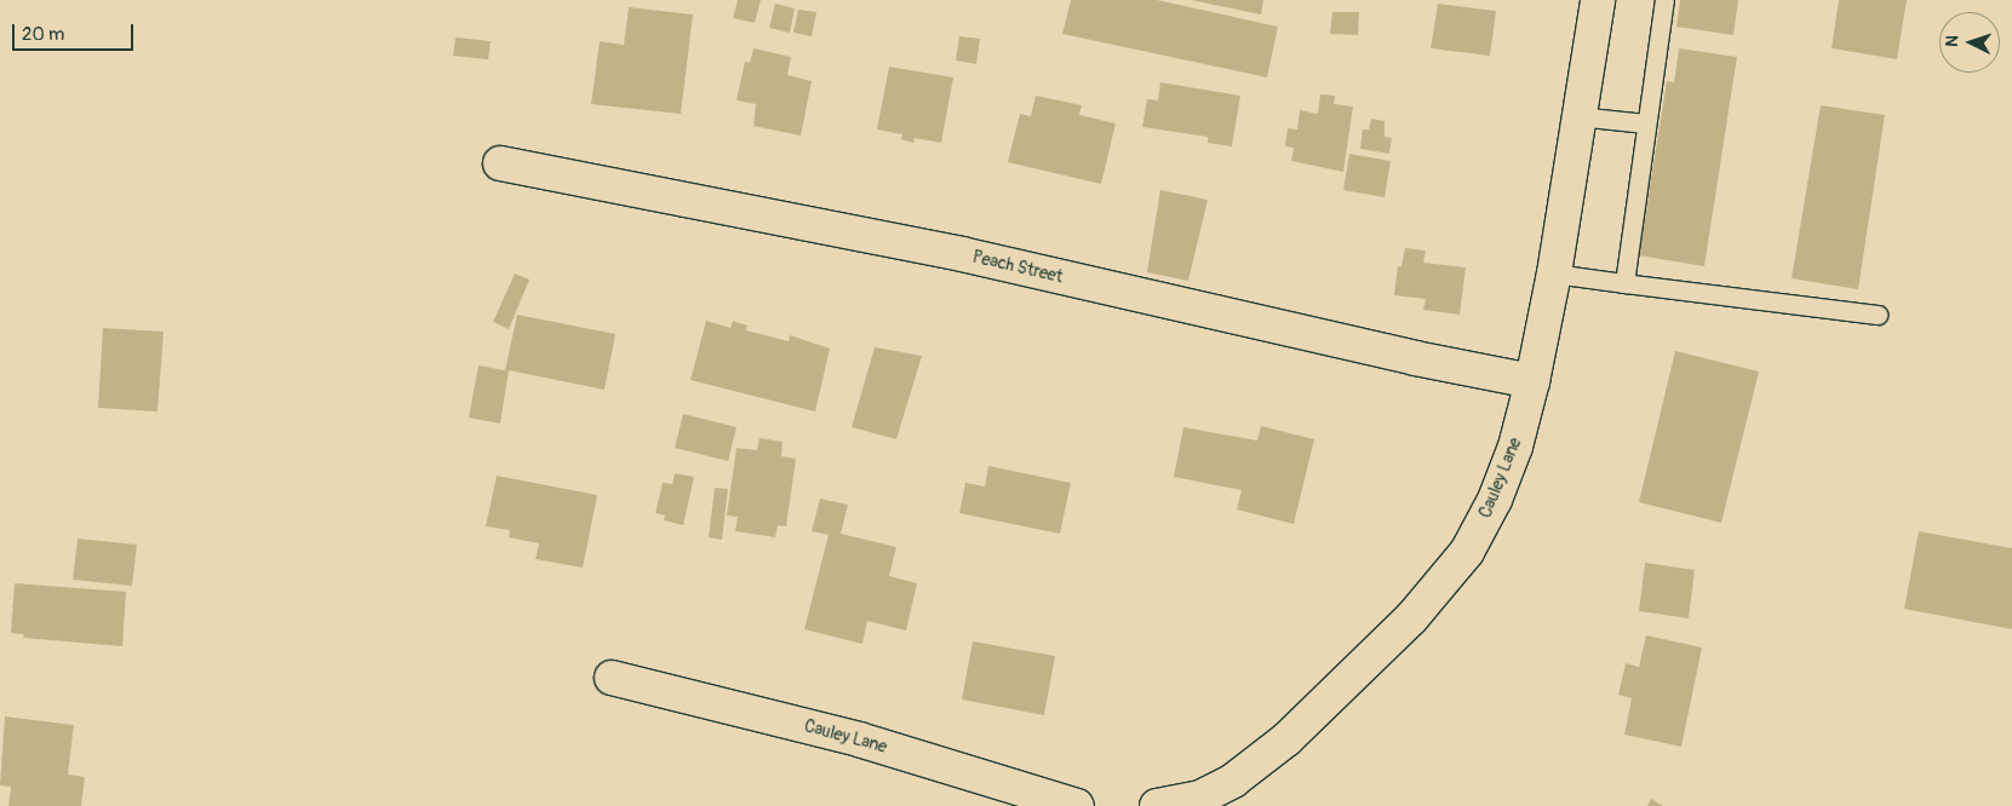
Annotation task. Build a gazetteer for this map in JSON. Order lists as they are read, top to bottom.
{
  "streets": {
    "street": ["Peach Street", "Cauley Lane"]
  },
  "crossings": [
    ["Peach Street", "Cauley Lane"]
  ],
  "scale_bar": "20 m",
  "north": "left"
}
